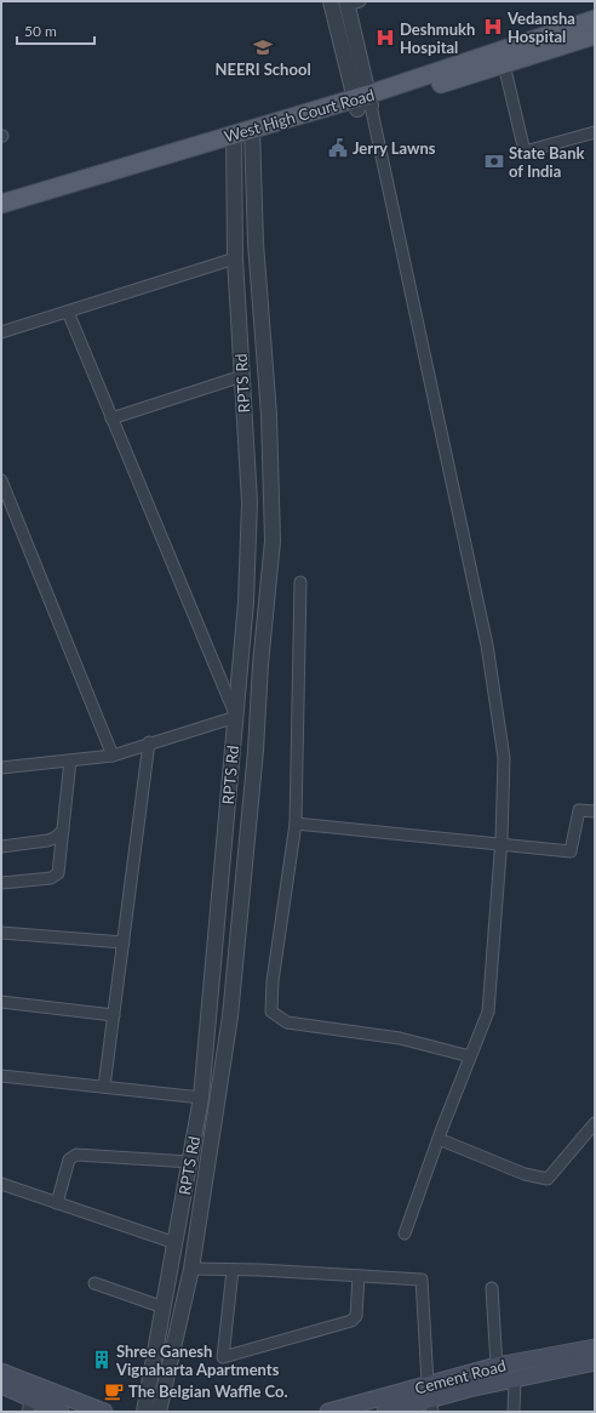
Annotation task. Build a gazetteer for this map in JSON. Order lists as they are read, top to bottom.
{
  "streets": {
    "main road": ["West High Court Road", "Cement Road"],
    "street": ["RPTS Rd"]
  },
  "crossings": [
    ["West High Court Road", "RPTS Rd"]
  ],
  "places": {
    "hospital": ["Vedansha Hospital", "Deshmukh Hospital"],
    "school or university": ["NEERI School"],
    "public building": ["Jerry Lawns"],
    "bank": ["State Bank of India"],
    "building": ["Shree Ganesh Vignaharta Apartments"],
    "cafe": ["The Belgian Waffle Co."]
  },
  "scale_bar": "50 m"
}
